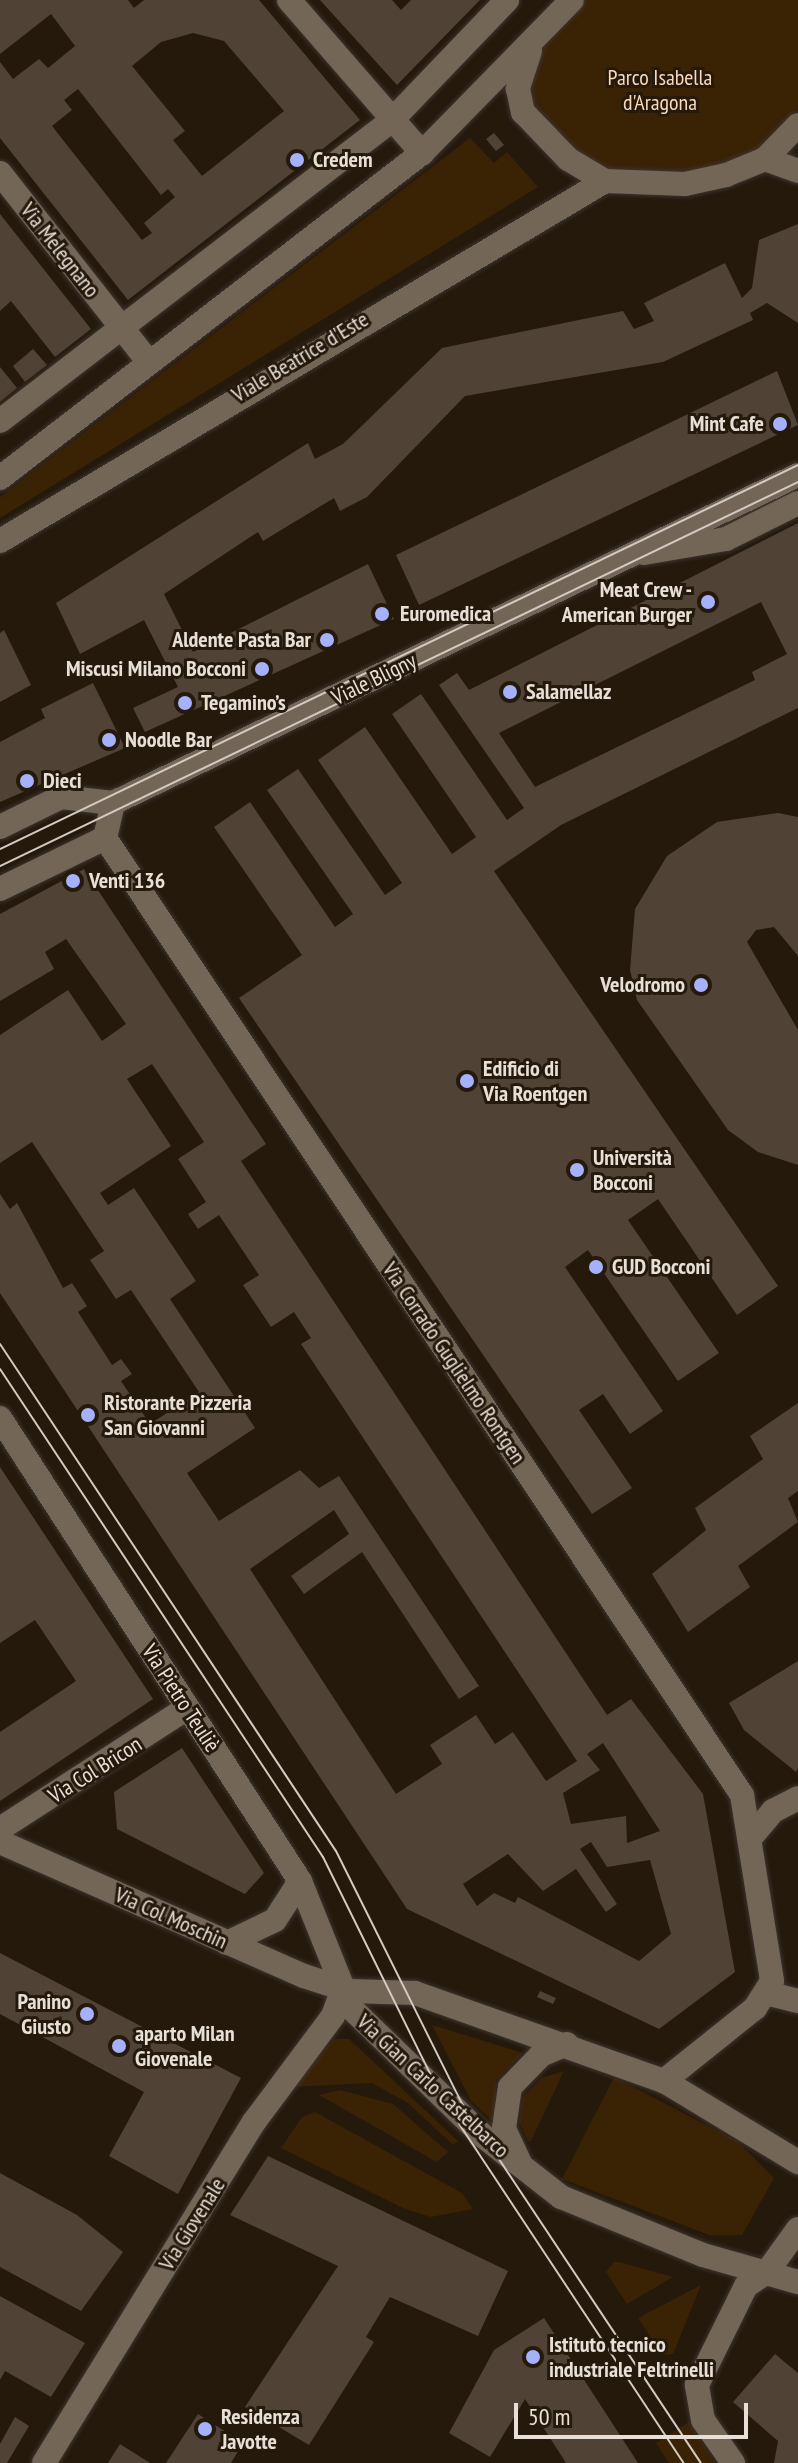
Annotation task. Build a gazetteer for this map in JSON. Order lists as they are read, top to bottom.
{
  "streets": {
    "street": [
      "Via Melegnano",
      "Viale Beatrice d'Este",
      "Viale Bligny",
      "Via Corrado Guglielmo Rontgen",
      "Via Pietro Teuliè",
      "Via Col Bricon",
      "Via Col Moschin",
      "Via Gian Carlo Castelbarco",
      "Via Giovenale"
    ]
  },
  "crossings": [
    ["Via Pietro Teuliè", "Via Col Bricon"],
    ["Via Pietro Teuliè", "Via Col Moschin"],
    ["Via Pietro Teuliè", "Via Gian Carlo Castelbarco"],
    ["Via Pietro Teuliè", "Via Giovenale"],
    ["Via Col Moschin", "Via Gian Carlo Castelbarco"],
    ["Via Col Moschin", "Via Giovenale"],
    ["Via Gian Carlo Castelbarco", "Via Giovenale"]
  ],
  "parks": ["Parco Isabella d'Aragona"],
  "places": [
    "Credem",
    "Mint Cafe",
    "Meat Crew - American Burger",
    "Euromedica",
    "Aldente Pasta Bar",
    "Miscusi Milano Bocconi",
    "Salamellaz",
    "Tegamino’s",
    "Noodle Bar",
    "Dieci",
    "Venti 136",
    "Velodromo",
    "Edificio di Via Roentgen",
    "Università Bocconi",
    "GUD Bocconi",
    "Ristorante Pizzeria San Giovanni",
    "Panino Giusto",
    "aparto Milan Giovenale",
    "Istituto tecnico industriale Feltrinelli",
    "Residenza Javotte"
  ],
  "scale_bar": "50 m"
}
